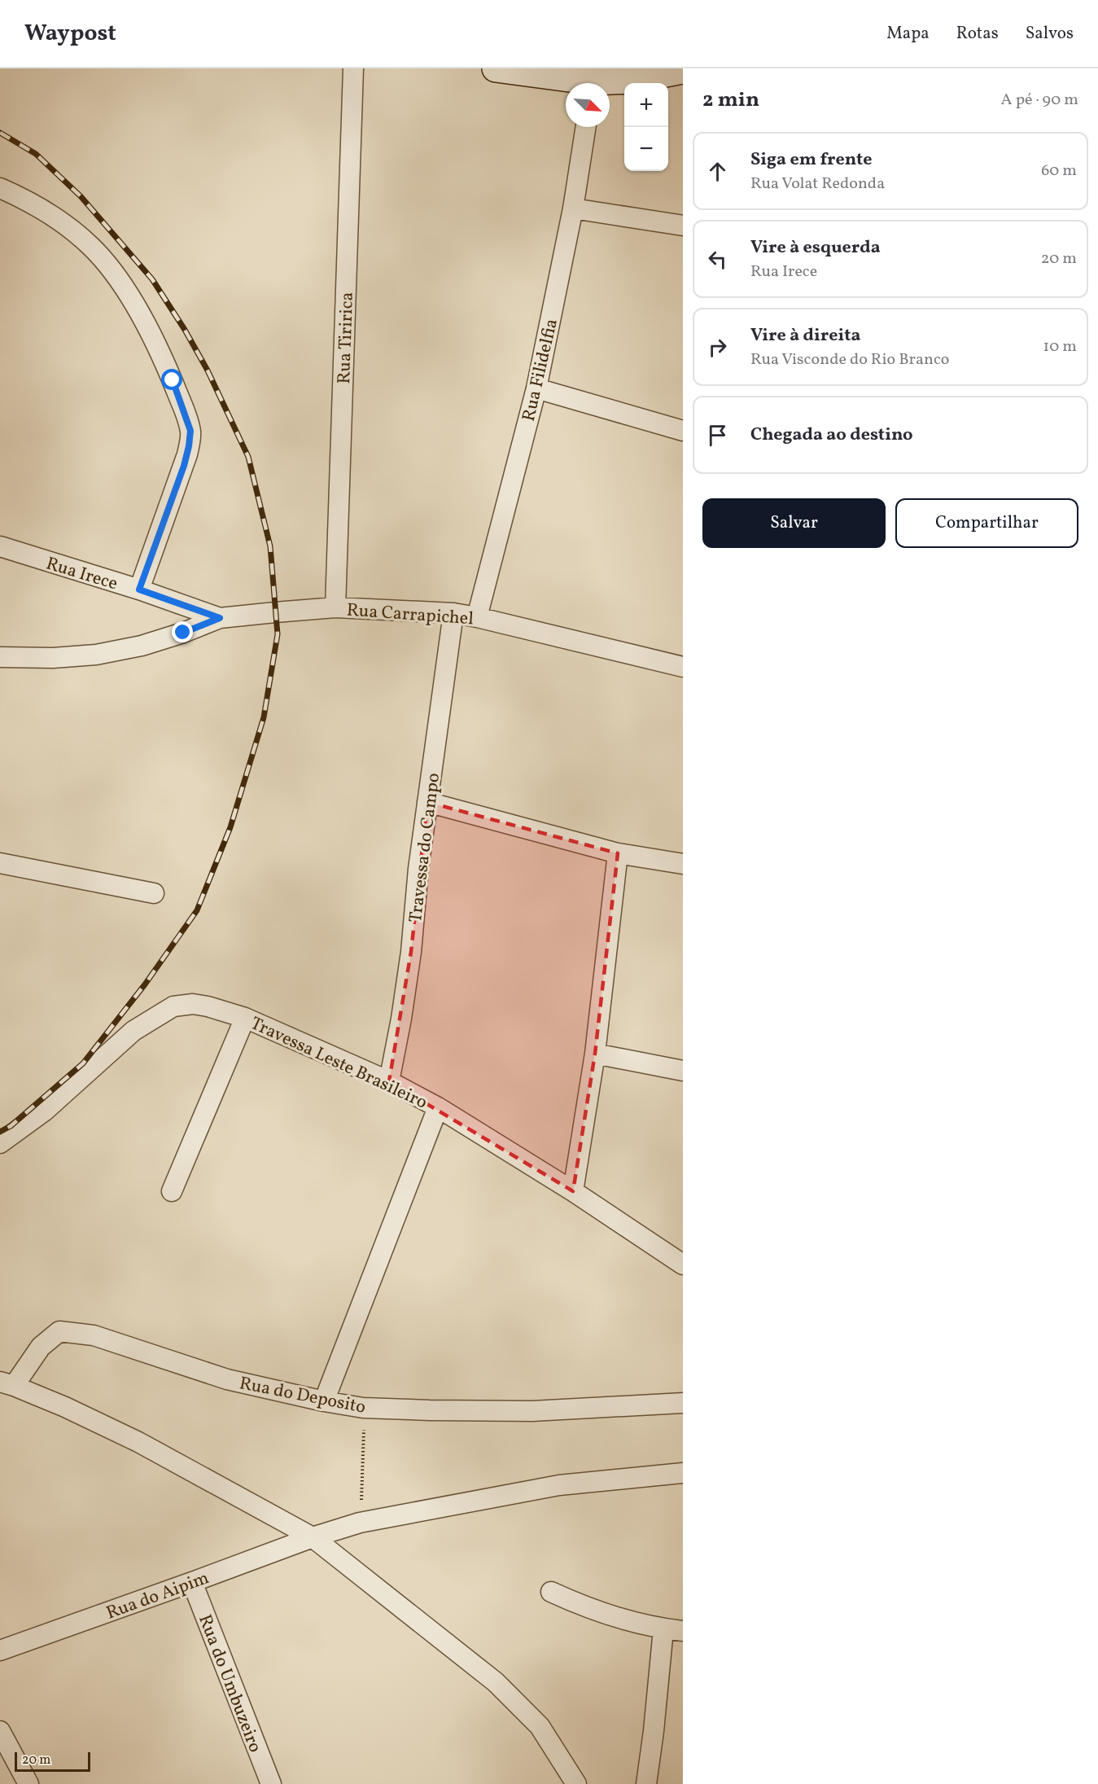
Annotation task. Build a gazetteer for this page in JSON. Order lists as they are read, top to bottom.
{
  "streets": {
    "street": [
      "Rua Tiririca",
      "Rua Filidelfia",
      "Rua Irece",
      "Rua Carrapichel",
      "Travessa do Campo",
      "Travessa Leste Brasileiro",
      "Rua do Deposito",
      "Rua do Aipim",
      "Rua do Umbuzeiro"
    ]
  },
  "crossings": [
    ["Rua Tiririca", "Rua Carrapichel"],
    ["Rua Filidelfia", "Rua Carrapichel"],
    ["Rua Irece", "Rua Carrapichel"],
    ["Rua Carrapichel", "Travessa do Campo"],
    ["Travessa do Campo", "Travessa Leste Brasileiro"],
    ["Rua do Aipim", "Rua do Umbuzeiro"]
  ],
  "scale_bar": "20 m",
  "north": "bottom right",
  "page": {
    "header": "Waypost",
    "nav": ["Mapa", "Rotas", "Salvos"],
    "heading": ["2 min", "A pé · 90 m"],
    "map_buttons": ["+", "−"],
    "list": [
      ["Siga em frente", "Rua Volat Redonda", "60 m"],
      ["Vire à esquerda", "Rua Irece", "20 m"],
      ["Vire à direita", "Rua Visconde do Rio Branco", "10 m"],
      "Chegada ao destino"
    ],
    "buttons": ["Salvar", "Compartilhar"],
    "scale": "20 m"
  }
}
